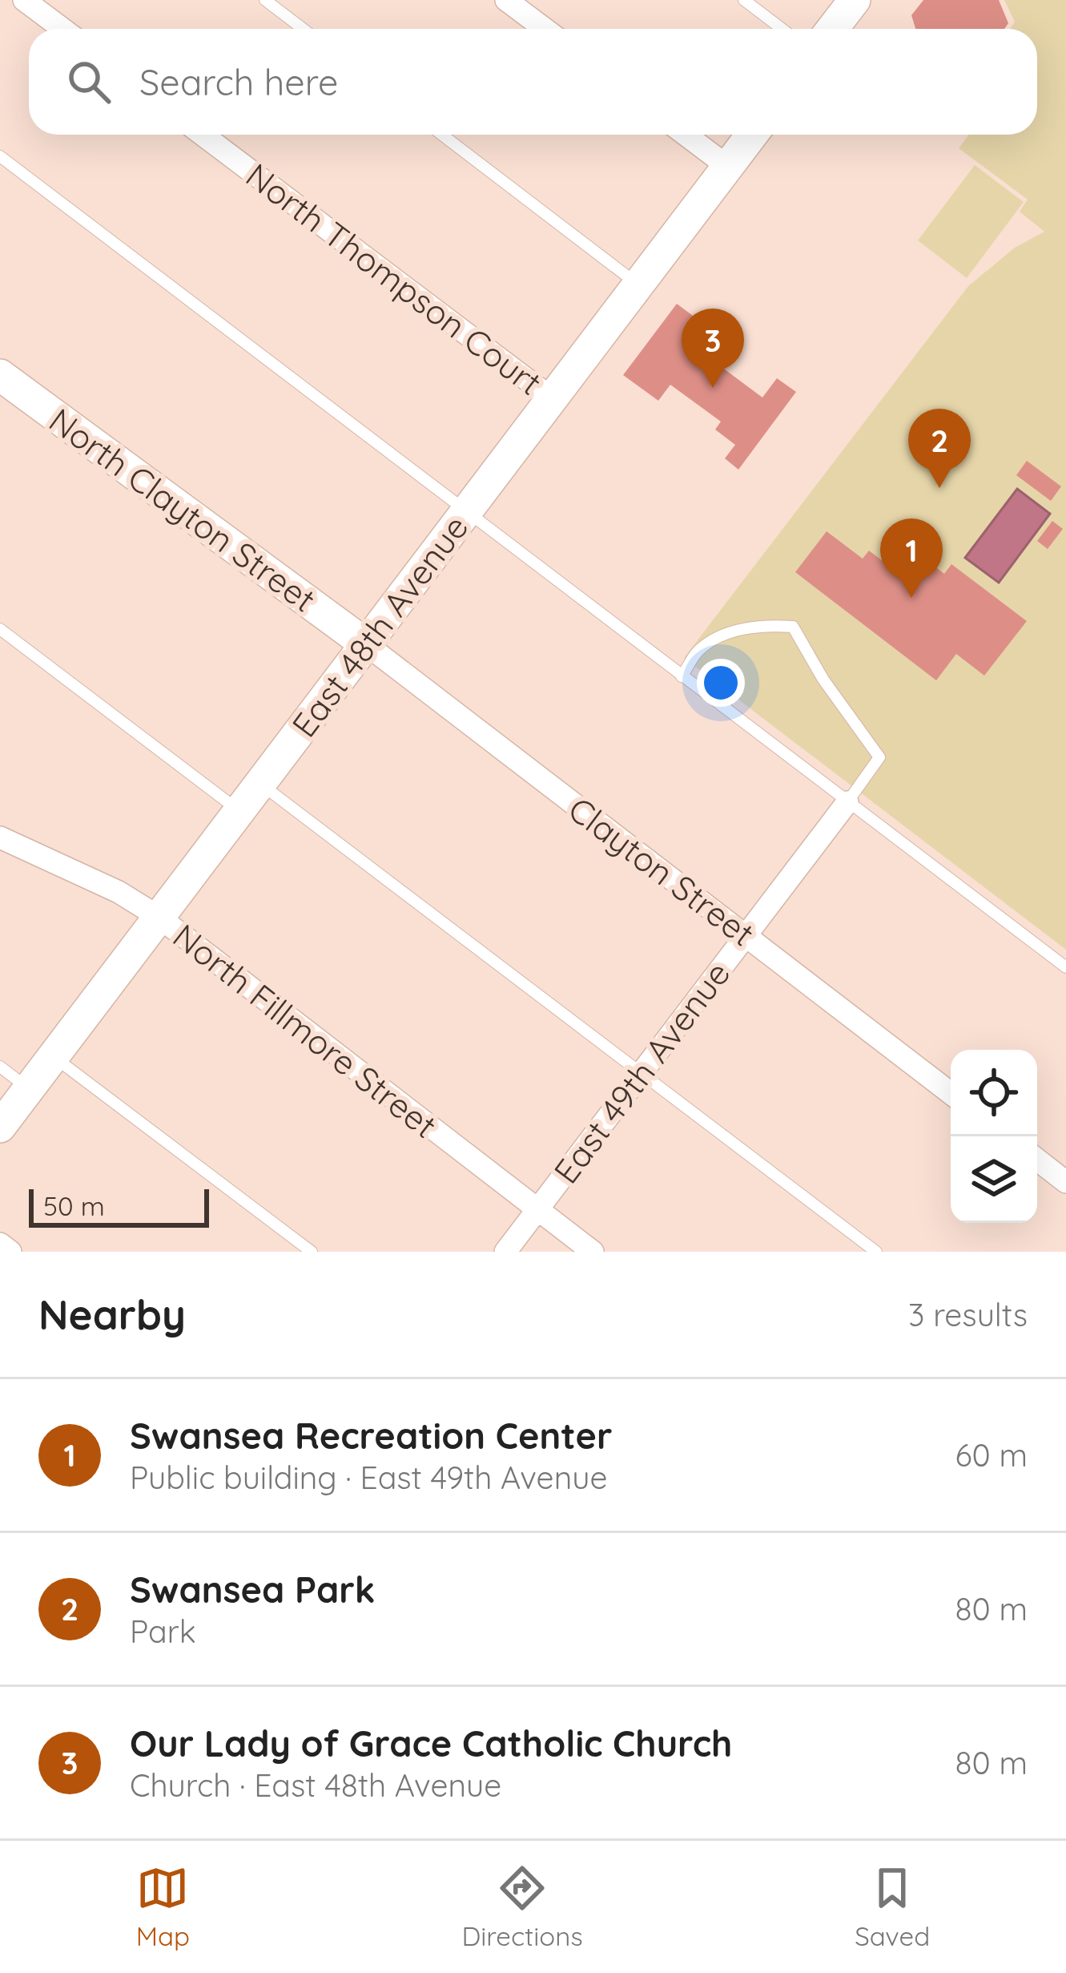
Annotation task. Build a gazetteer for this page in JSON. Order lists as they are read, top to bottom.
{
  "streets": {
    "street": [
      "North Thompson Court",
      "North Clayton Street",
      "East 48th Avenue",
      "Clayton Street",
      "North Fillmore Street",
      "East 49th Avenue"
    ]
  },
  "crossings": [
    ["North Thompson Court", "East 48th Avenue"],
    ["North Clayton Street", "East 48th Avenue"],
    ["North Clayton Street", "Clayton Street"],
    ["East 48th Avenue", "Clayton Street"],
    ["East 48th Avenue", "North Fillmore Street"],
    ["Clayton Street", "East 49th Avenue"],
    ["North Fillmore Street", "East 49th Avenue"]
  ],
  "scale_bar": "50 m",
  "page": {
    "search": "Search here",
    "pins": ["3", "2", "1"],
    "scale": "50 m",
    "heading": ["Nearby", "3 results"],
    "list": [
      {
        "mark": "1",
        "name": "Swansea Recreation Center",
        "note": "Public building · East 49th Avenue",
        "value": "60 m"
      },
      {
        "mark": "2",
        "name": "Swansea Park",
        "note": "Park",
        "value": "80 m"
      },
      {
        "mark": "3",
        "name": "Our Lady of Grace Catholic Church",
        "note": "Church · East 48th Avenue",
        "value": "80 m"
      }
    ],
    "nav": ["Map", "Directions", "Saved"]
  }
}
